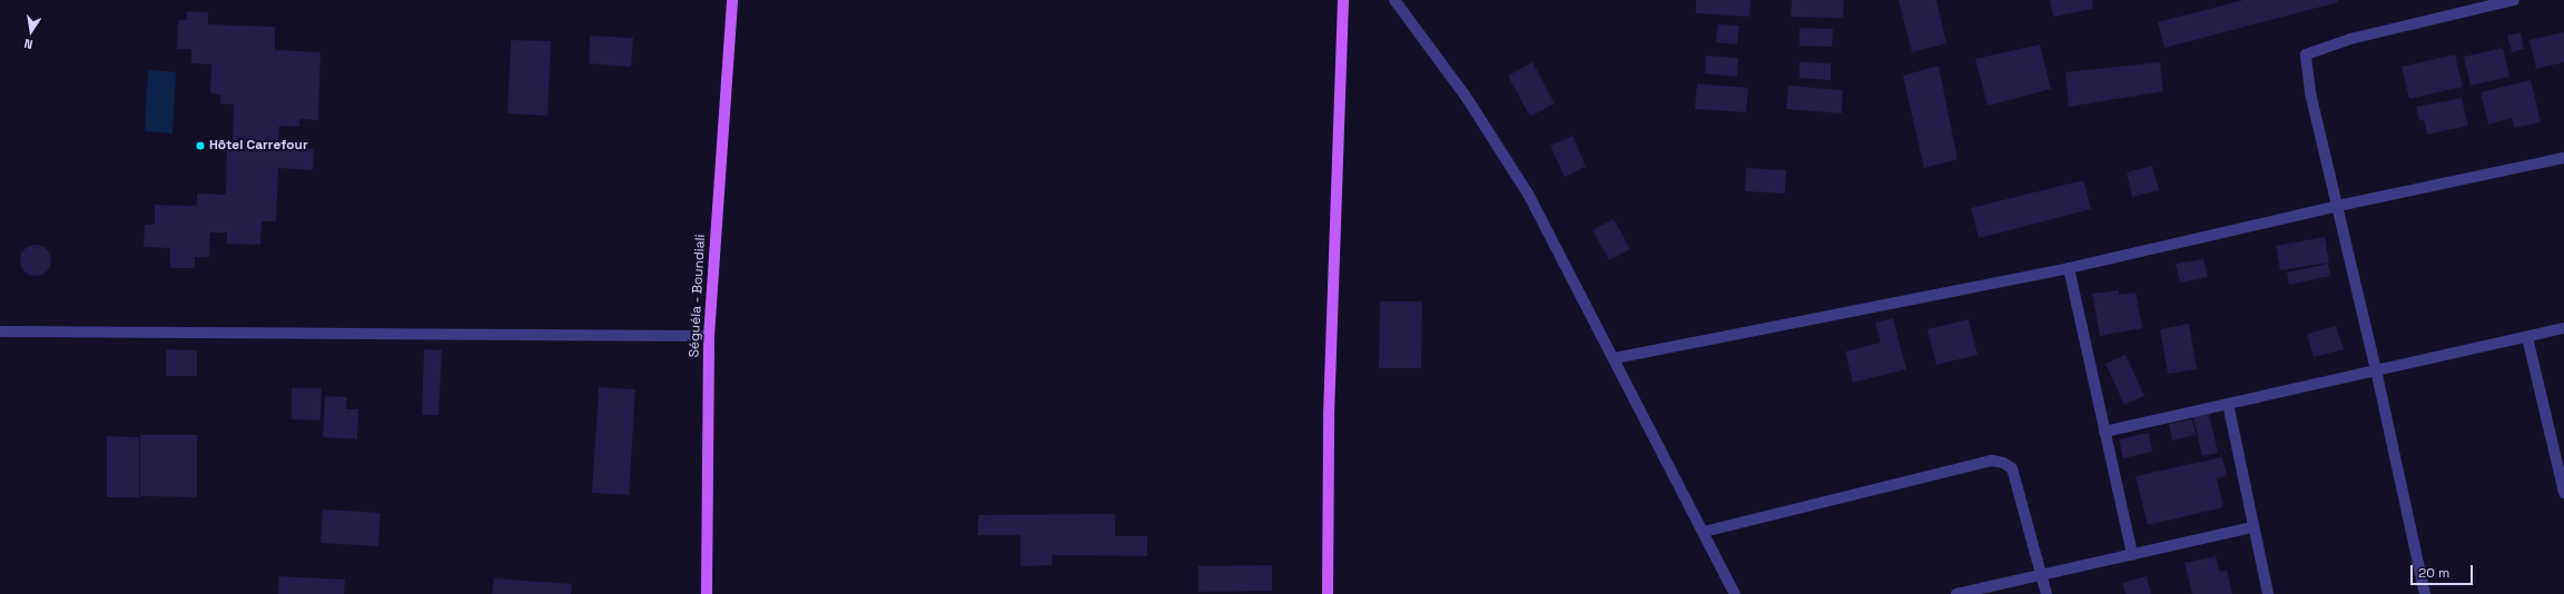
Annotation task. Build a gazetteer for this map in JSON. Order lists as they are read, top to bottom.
{
  "streets": {
    "main road": ["Séguéla - Boundiali"]
  },
  "places": ["Hôtel Carrefour"],
  "scale_bar": "20 m",
  "north": "bottom"
}
